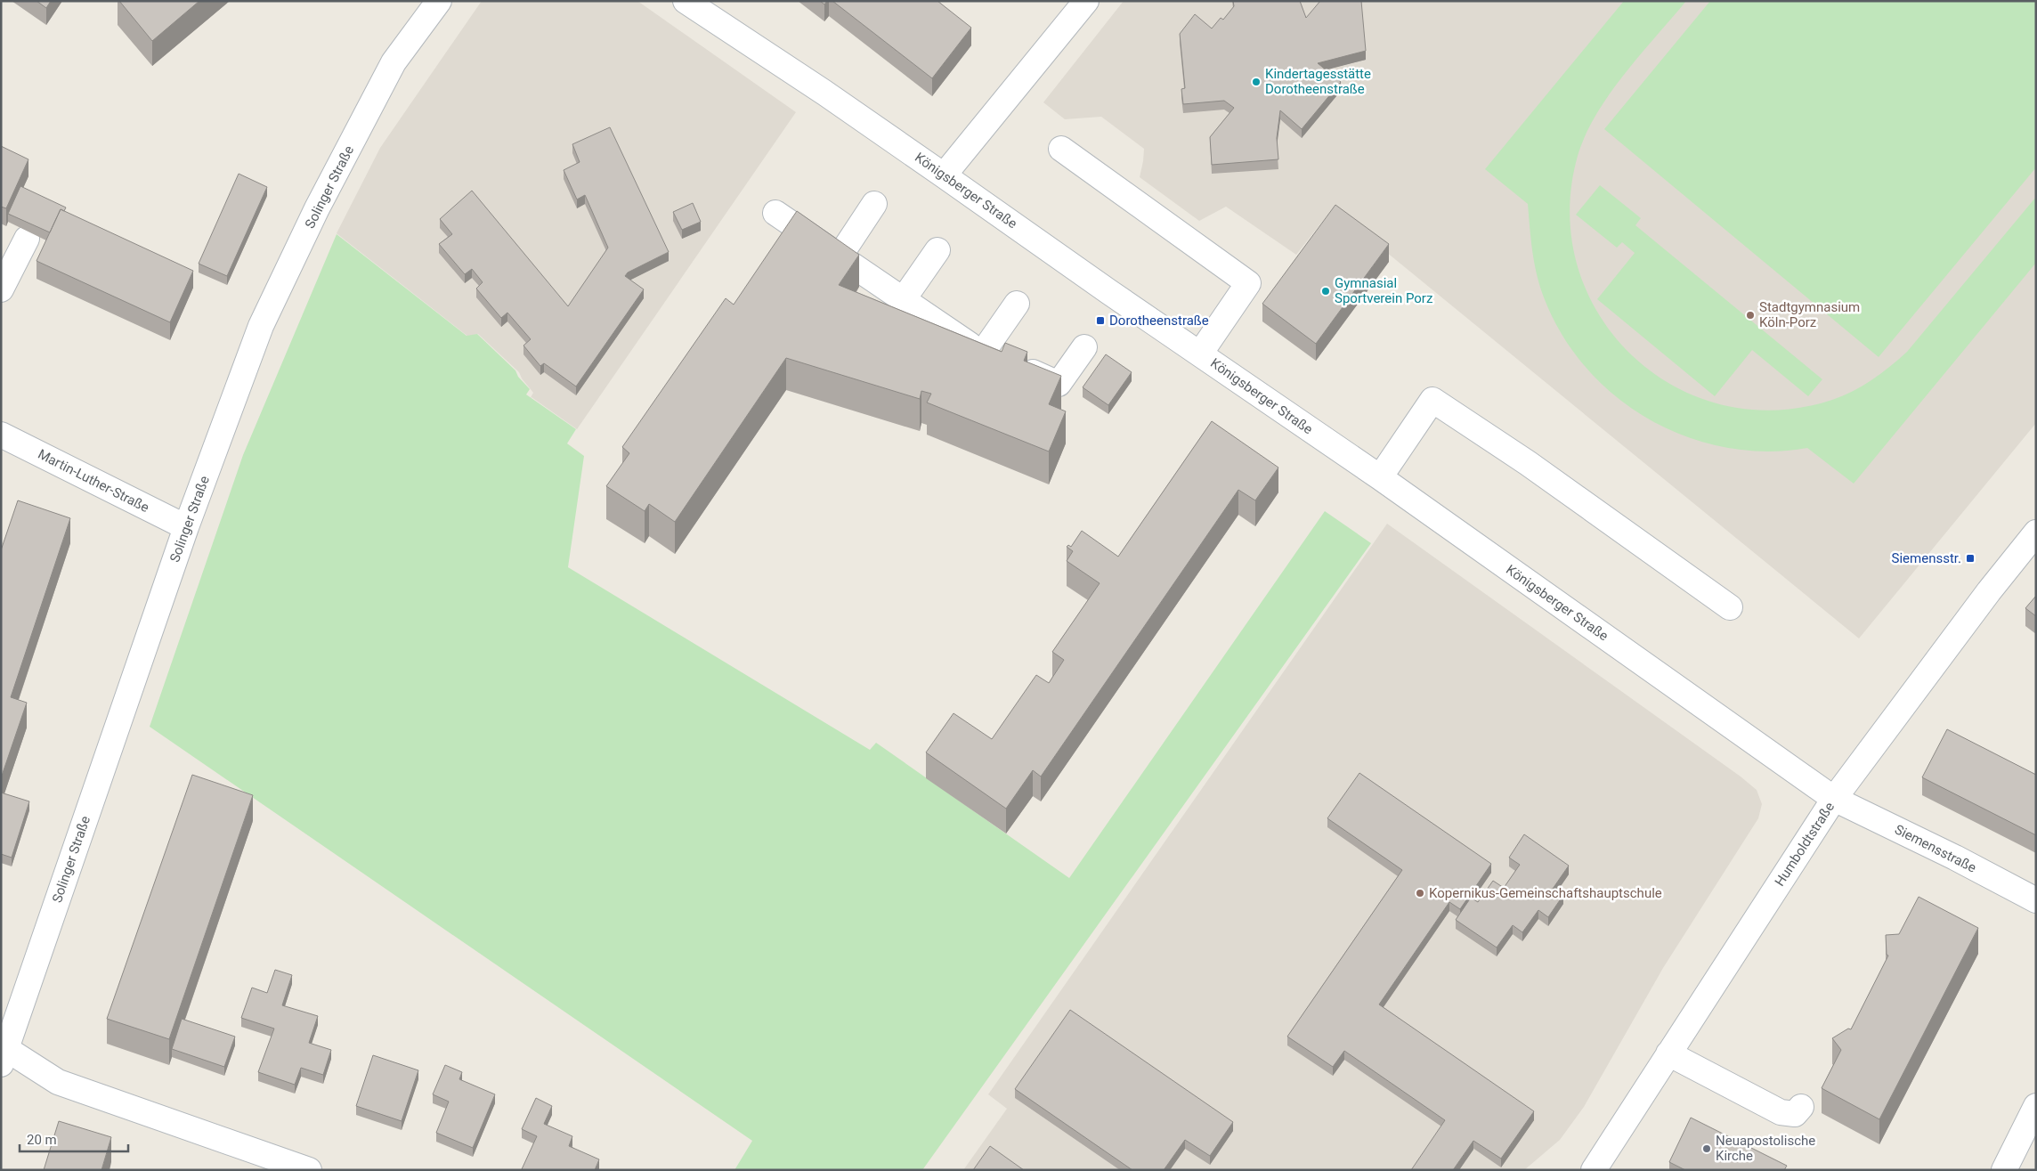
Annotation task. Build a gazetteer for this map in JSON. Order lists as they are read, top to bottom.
{
  "streets": {
    "street": [
      "Solinger Straße",
      "Königsberger Straße",
      "Martin-Luther-Straße",
      "Humboldtstraße",
      "Siemensstraße"
    ]
  },
  "crossings": [
    ["Solinger Straße", "Martin-Luther-Straße"],
    ["Königsberger Straße", "Humboldtstraße"],
    ["Königsberger Straße", "Siemensstraße"],
    ["Humboldtstraße", "Siemensstraße"]
  ],
  "places": {
    "other": [
      "Kindertagesstätte Dorotheenstraße",
      "Gymnasial Sportverein Porz",
      "Stadtgymnasium Köln-Porz",
      "Kopernikus-Gemeinschaftshauptschule",
      "Neuapostolische Kirche"
    ],
    "transit": ["Dorotheenstraße", "Siemensstr."]
  },
  "scale_bar": "20 m"
}
